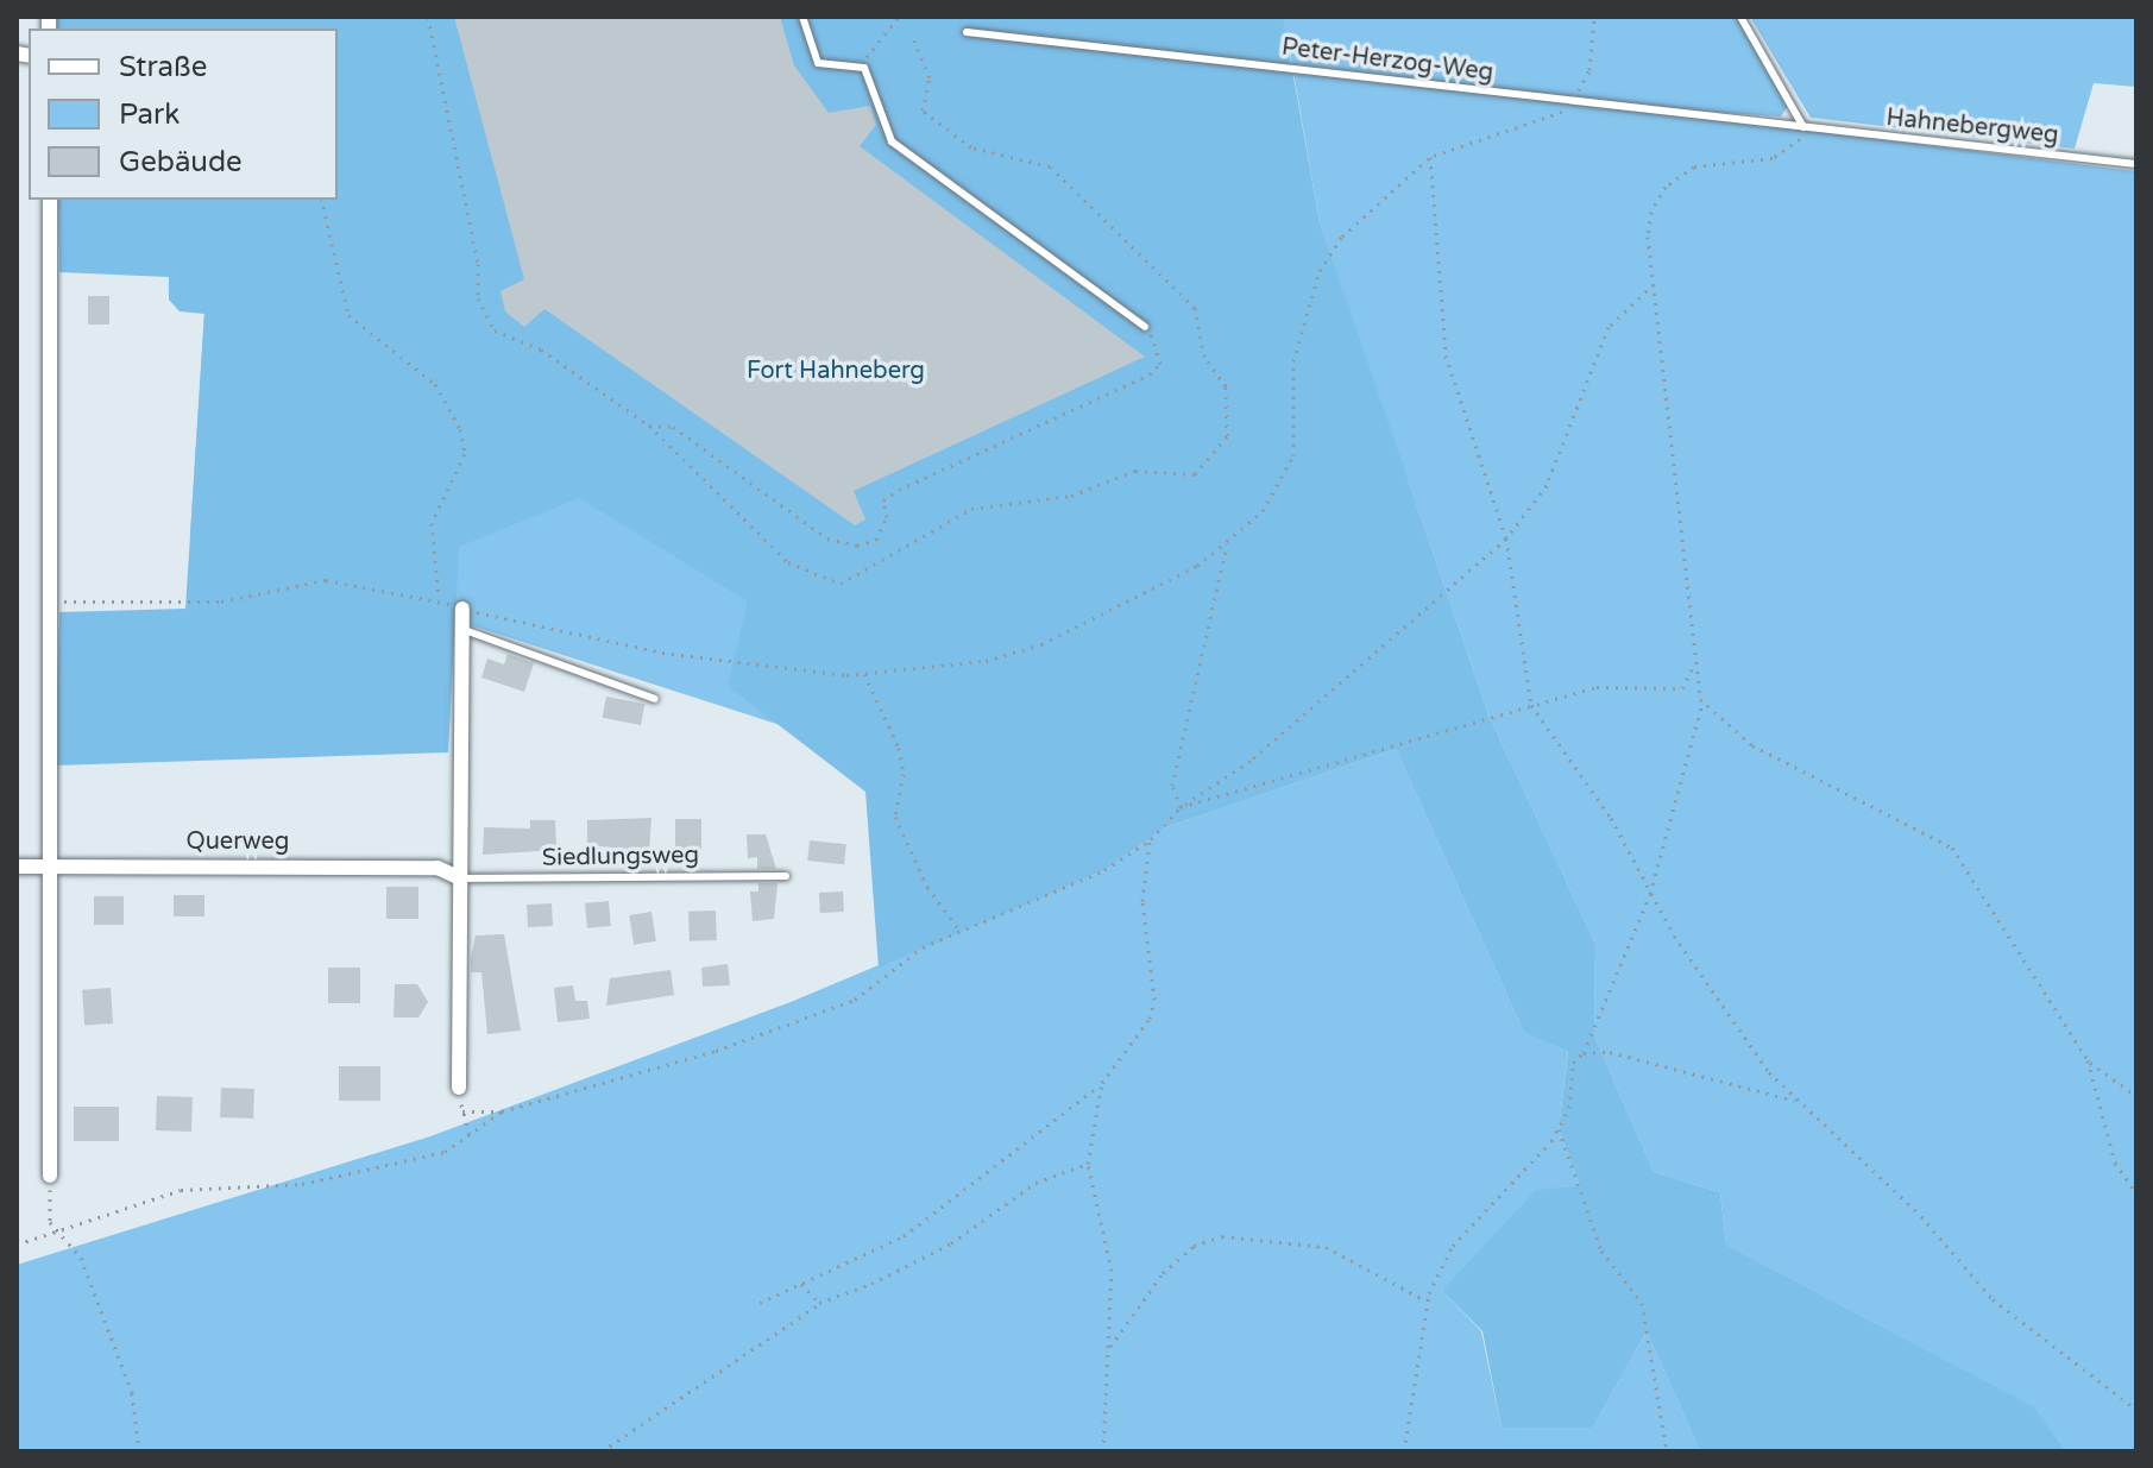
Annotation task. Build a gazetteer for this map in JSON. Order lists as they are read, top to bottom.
{
  "streets": {
    "street": ["Querweg"],
    "lane": ["Peter-Herzog-Weg", "Hahnebergweg", "Siedlungsweg"]
  },
  "crossings": [
    ["Peter-Herzog-Weg", "Hahnebergweg"],
    ["Querweg", "Siedlungsweg"]
  ],
  "parks": ["Fort Hahneberg"],
  "legend": ["Straße", "Park", "Gebäude"]
}
